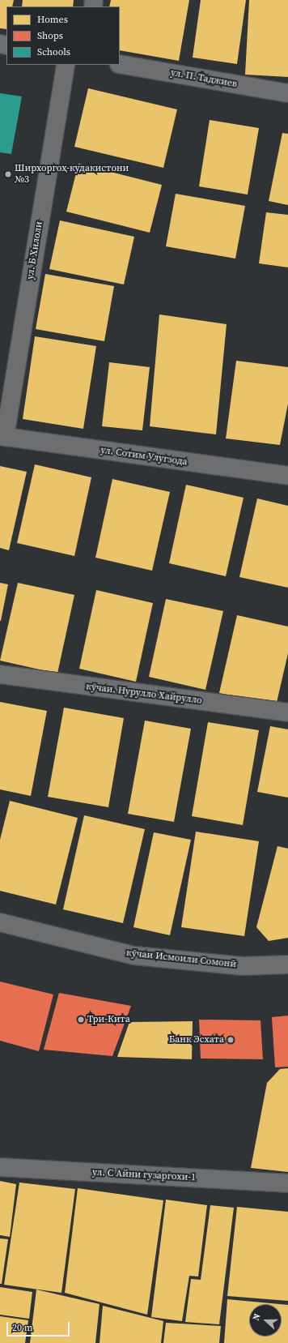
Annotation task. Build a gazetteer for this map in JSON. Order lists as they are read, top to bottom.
{
  "streets": {
    "street": [
      "ул. П. Таджиев",
      "ул. Б Хилоли",
      "ул. Сотим Улугзода",
      "кӯчаи. Нурулло Хайрулло",
      "кӯчаи Исмоили Сомонӣ",
      "ул. С Айни гузаргохи-1"
    ]
  },
  "crossings": [
    ["ул. Б Хилоли", "ул. Сотим Улугзода"]
  ],
  "places": ["Ширхоргоҳ-кудакистони №3", "Три-Кита", "Банк Эсхата"],
  "legend": ["Homes", "Shops", "Schools"],
  "scale_bar": "20 m",
  "north": "left"
}
